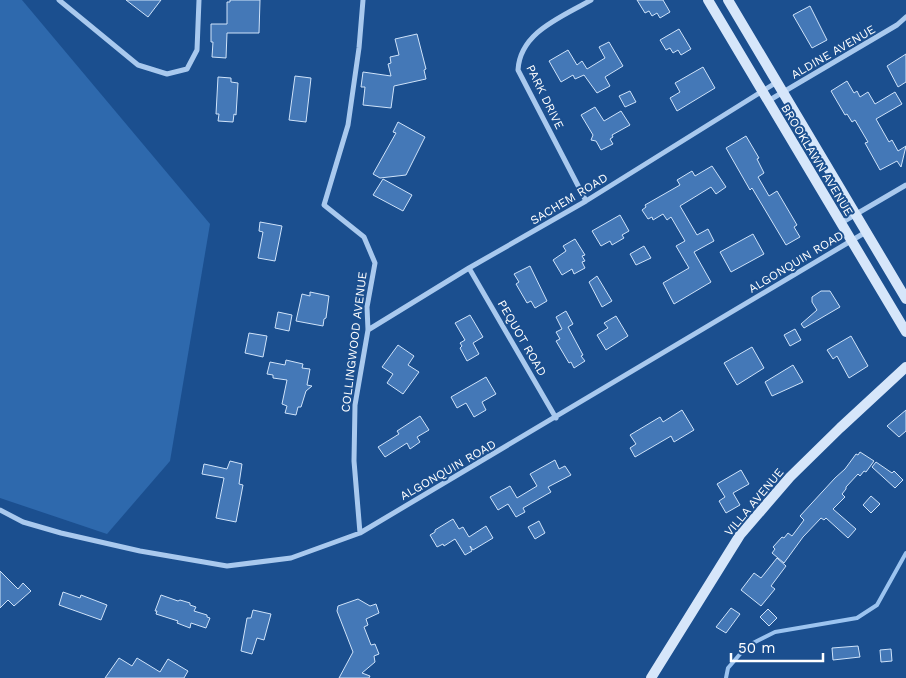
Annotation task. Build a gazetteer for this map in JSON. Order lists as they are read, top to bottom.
{
  "streets": {
    "main road": ["BROOKLAWN AVENUE", "VILLA AVENUE"],
    "street": [
      "ALDINE AVENUE",
      "PARK DRIVE",
      "SACHEM ROAD",
      "ALGONQUIN ROAD",
      "PEQUOT ROAD",
      "COLLINGWOOD AVENUE"
    ]
  },
  "crossings": [
    ["ALDINE AVENUE", "BROOKLAWN AVENUE"],
    ["PARK DRIVE", "SACHEM ROAD"],
    ["BROOKLAWN AVENUE", "SACHEM ROAD"],
    ["BROOKLAWN AVENUE", "ALGONQUIN ROAD"],
    ["SACHEM ROAD", "PEQUOT ROAD"],
    ["SACHEM ROAD", "COLLINGWOOD AVENUE"],
    ["ALGONQUIN ROAD", "PEQUOT ROAD"],
    ["ALGONQUIN ROAD", "COLLINGWOOD AVENUE"]
  ],
  "scale_bar": "50 m"
}
